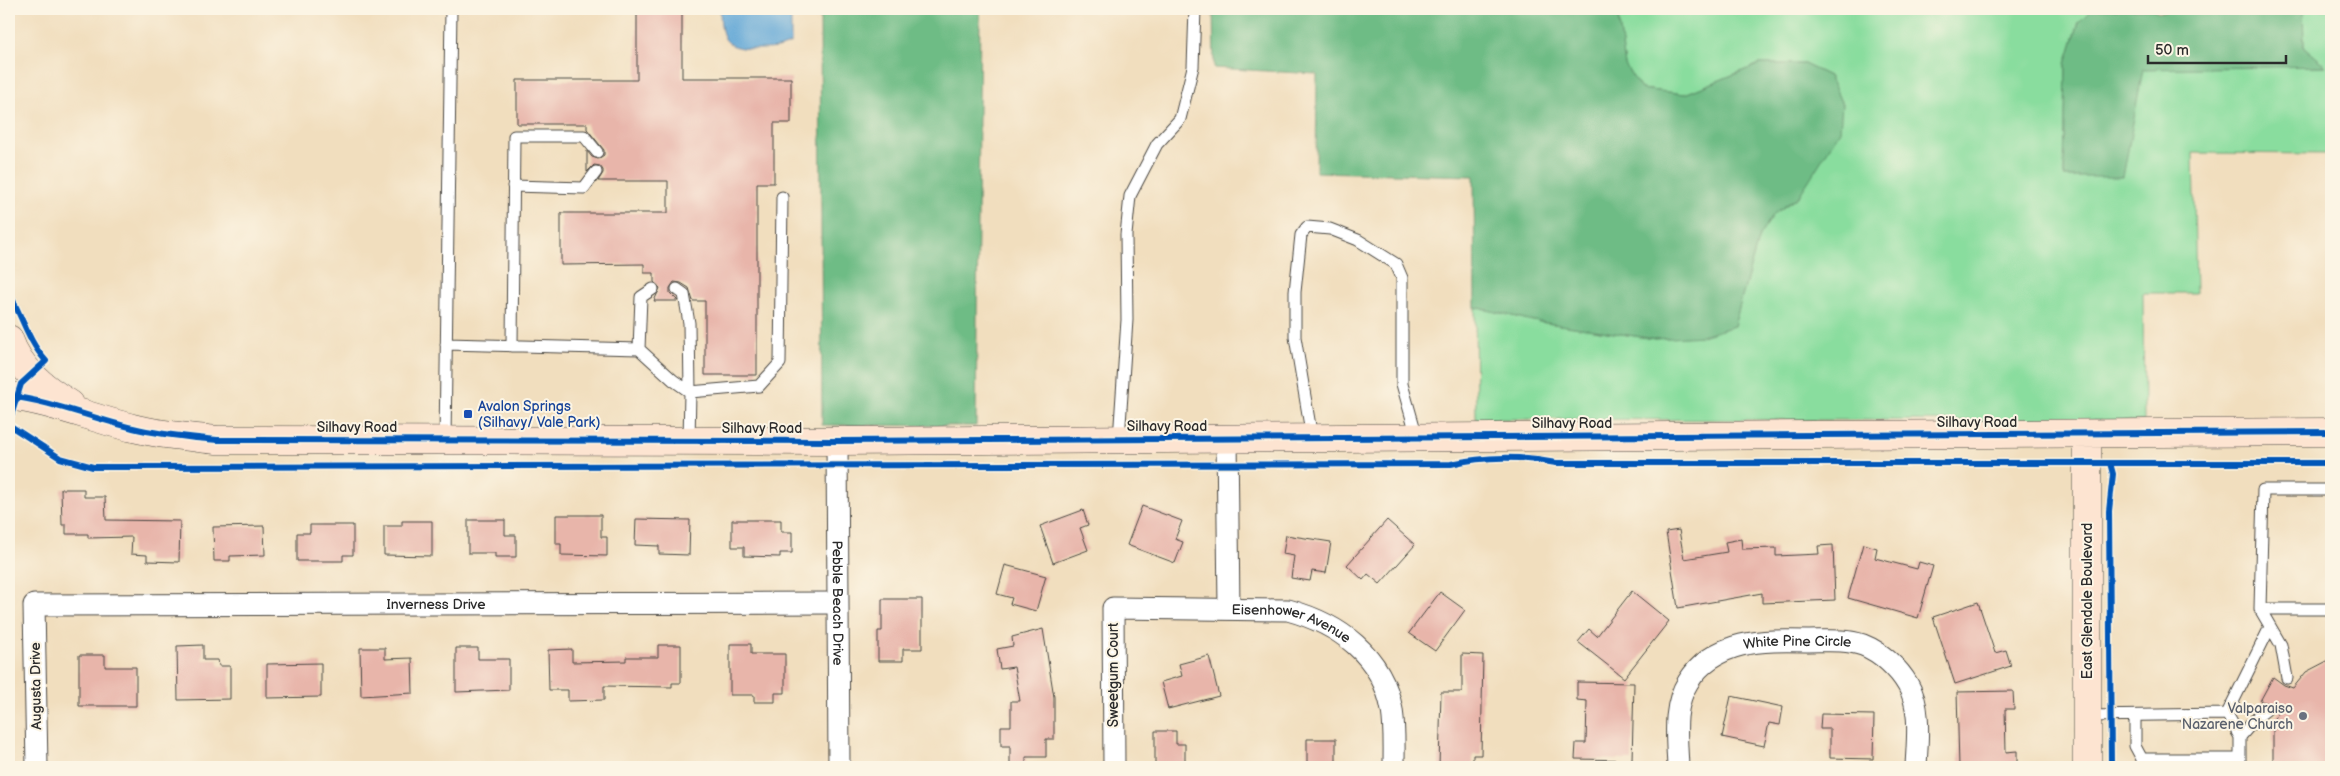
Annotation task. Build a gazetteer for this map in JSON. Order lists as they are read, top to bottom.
{
  "streets": {
    "street": [
      "Silhavy Road",
      "East Glendale Boulevard",
      "Inverness Drive",
      "Pebble Beach Drive",
      "Eisenhower Avenue",
      "White Pine Circle",
      "Sweetgum Court",
      "Augusta Drive"
    ]
  },
  "crossings": [
    ["Silhavy Road", "East Glendale Boulevard"],
    ["Silhavy Road", "Pebble Beach Drive"],
    ["Silhavy Road", "Eisenhower Avenue"],
    ["Inverness Drive", "Pebble Beach Drive"],
    ["Inverness Drive", "Augusta Drive"],
    ["Eisenhower Avenue", "Sweetgum Court"]
  ],
  "places": {
    "transit": ["Avalon Springs (Silhavy/ Vale Park)"],
    "other": ["Valparaiso Nazarene Church"]
  },
  "scale_bar": "50 m"
}
